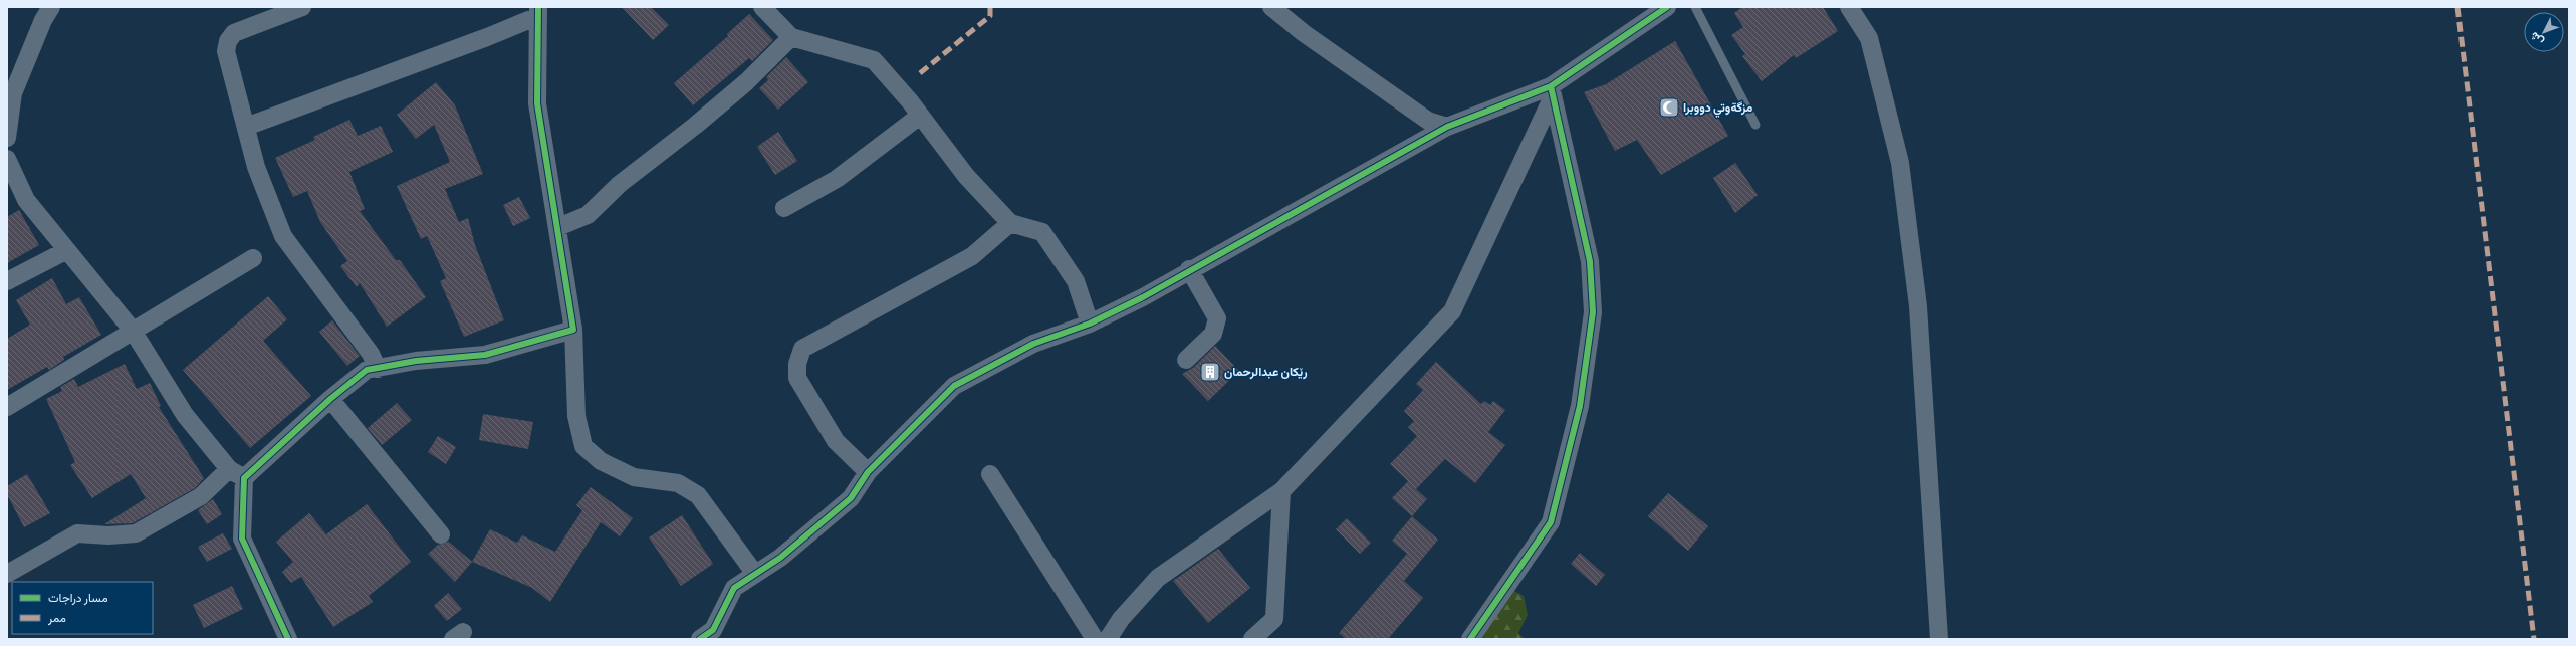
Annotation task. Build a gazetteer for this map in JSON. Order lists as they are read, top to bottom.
{
  "places": {
    "mosque": ["مزگةوتي دووبرا"],
    "building": ["رێكان عبدالرحمان"]
  },
  "legend": ["مسار دراجات", "ممر"],
  "north": "bottom left"
}
